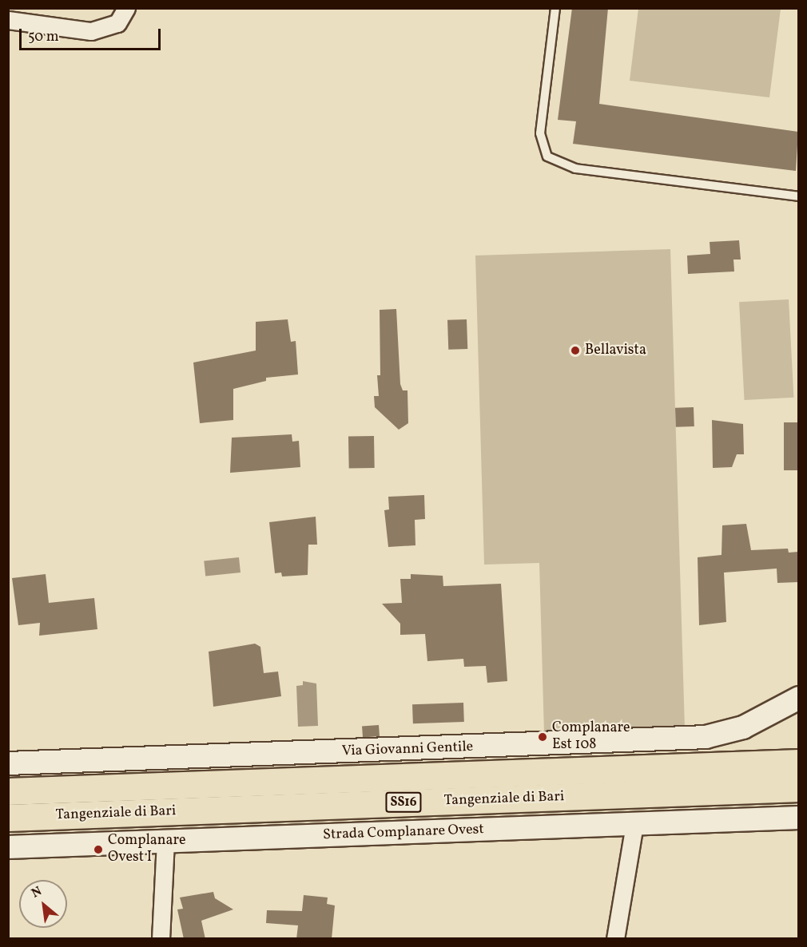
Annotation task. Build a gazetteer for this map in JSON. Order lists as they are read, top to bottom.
{
  "streets": {
    "highway": ["Tangenziale di Bari", "SS16"],
    "street": ["Via Giovanni Gentile", "Strada Complanare Ovest"]
  },
  "places": ["Bellavista", "Complanare Est 108", "Complanare Ovest I"],
  "scale_bar": "50 m",
  "north": "top left"
}
